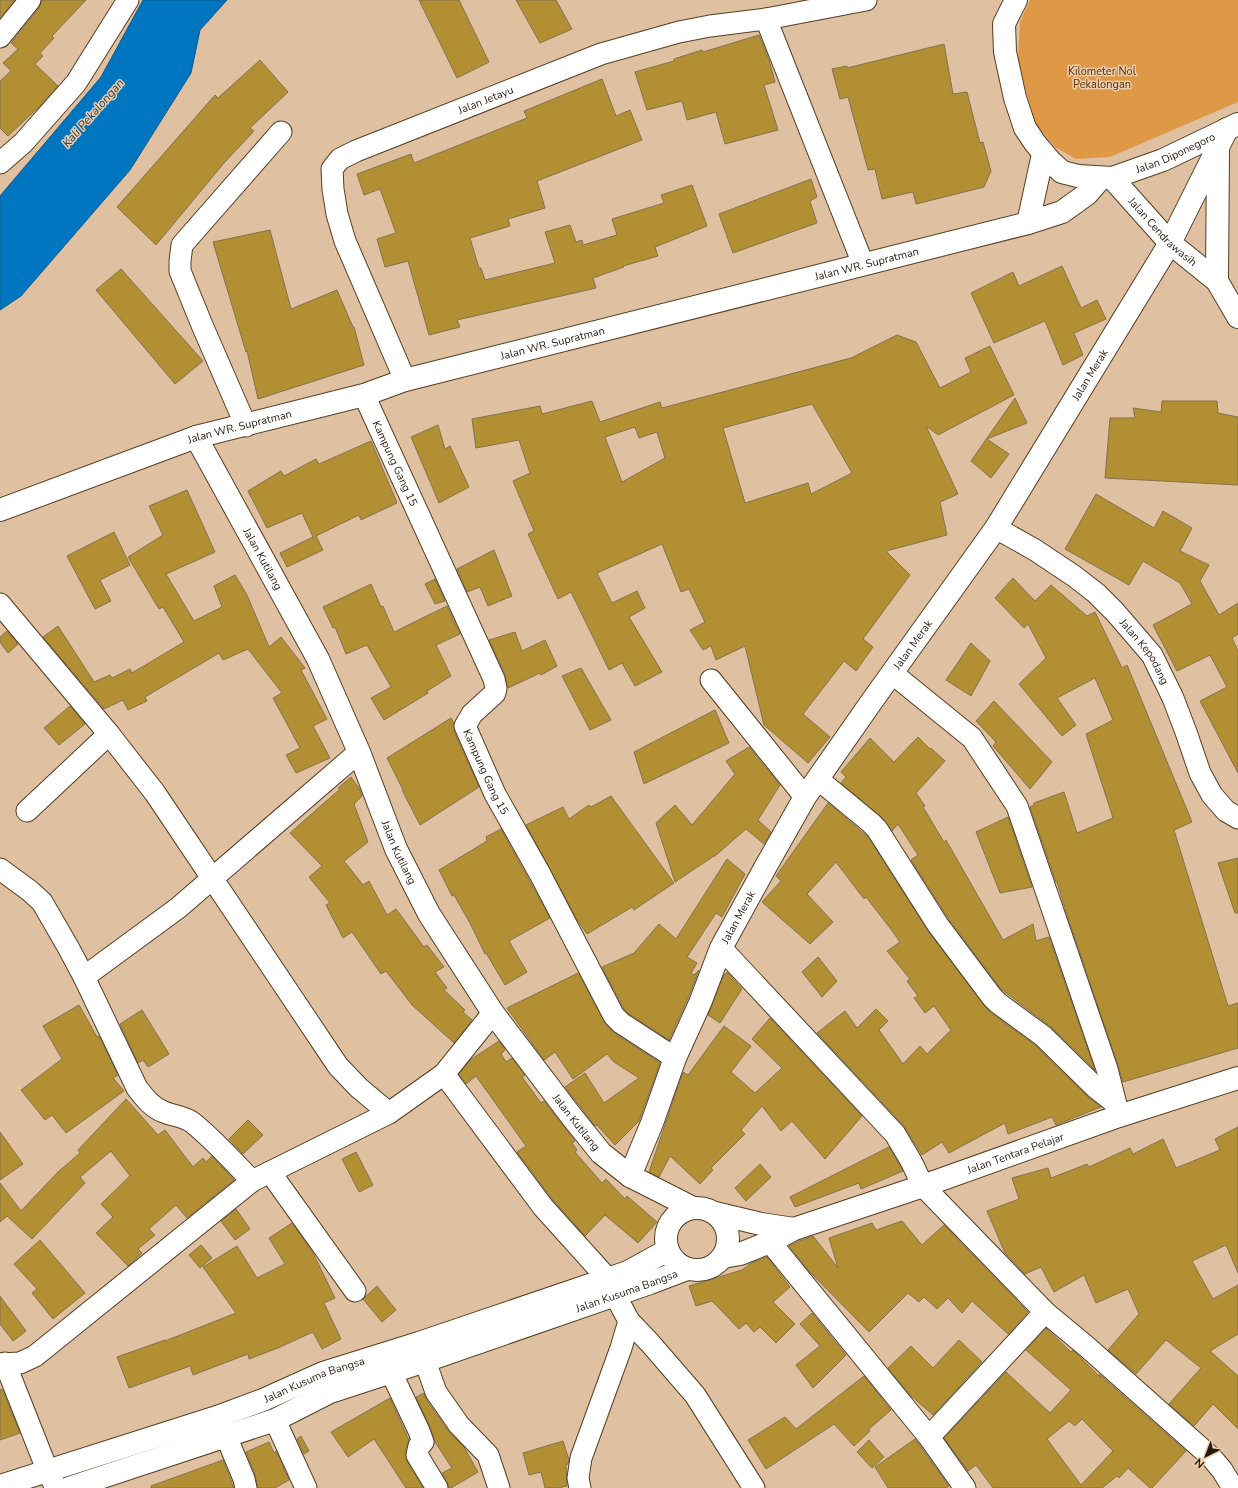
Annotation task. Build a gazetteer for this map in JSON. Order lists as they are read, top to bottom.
{
  "streets": {
    "street": [
      "Jalan Jetayu",
      "Jalan Diponegoro",
      "Jalan Cendrawasih",
      "Jalan WR. Supratman",
      "Jalan Merak",
      "Kampung Gang 15",
      "Jalan Kutilang",
      "Jalan Kepodang",
      "Jalan Tentara Pelajar",
      "Jalan Kusuma Bangsa"
    ]
  },
  "crossings": [
    ["Jalan Jetayu", "Jalan WR. Supratman"],
    ["Jalan Diponegoro", "Jalan Cendrawasih"],
    ["Jalan Diponegoro", "Jalan WR. Supratman"],
    ["Jalan Diponegoro", "Jalan Merak"],
    ["Jalan Cendrawasih", "Jalan WR. Supratman"],
    ["Jalan Cendrawasih", "Jalan Merak"],
    ["Jalan WR. Supratman", "Kampung Gang 15"],
    ["Jalan WR. Supratman", "Jalan Kutilang"],
    ["Jalan Merak", "Kampung Gang 15"],
    ["Jalan Merak", "Jalan Kutilang"],
    ["Jalan Merak", "Jalan Kepodang"],
    ["Jalan Kutilang", "Jalan Tentara Pelajar"],
    ["Jalan Kutilang", "Jalan Kusuma Bangsa"],
    ["Jalan Tentara Pelajar", "Jalan Kusuma Bangsa"]
  ],
  "water": ["Kali Pekalongan"],
  "parks": ["Kilometer Nol Pekalongan"],
  "north": "bottom left"
}
